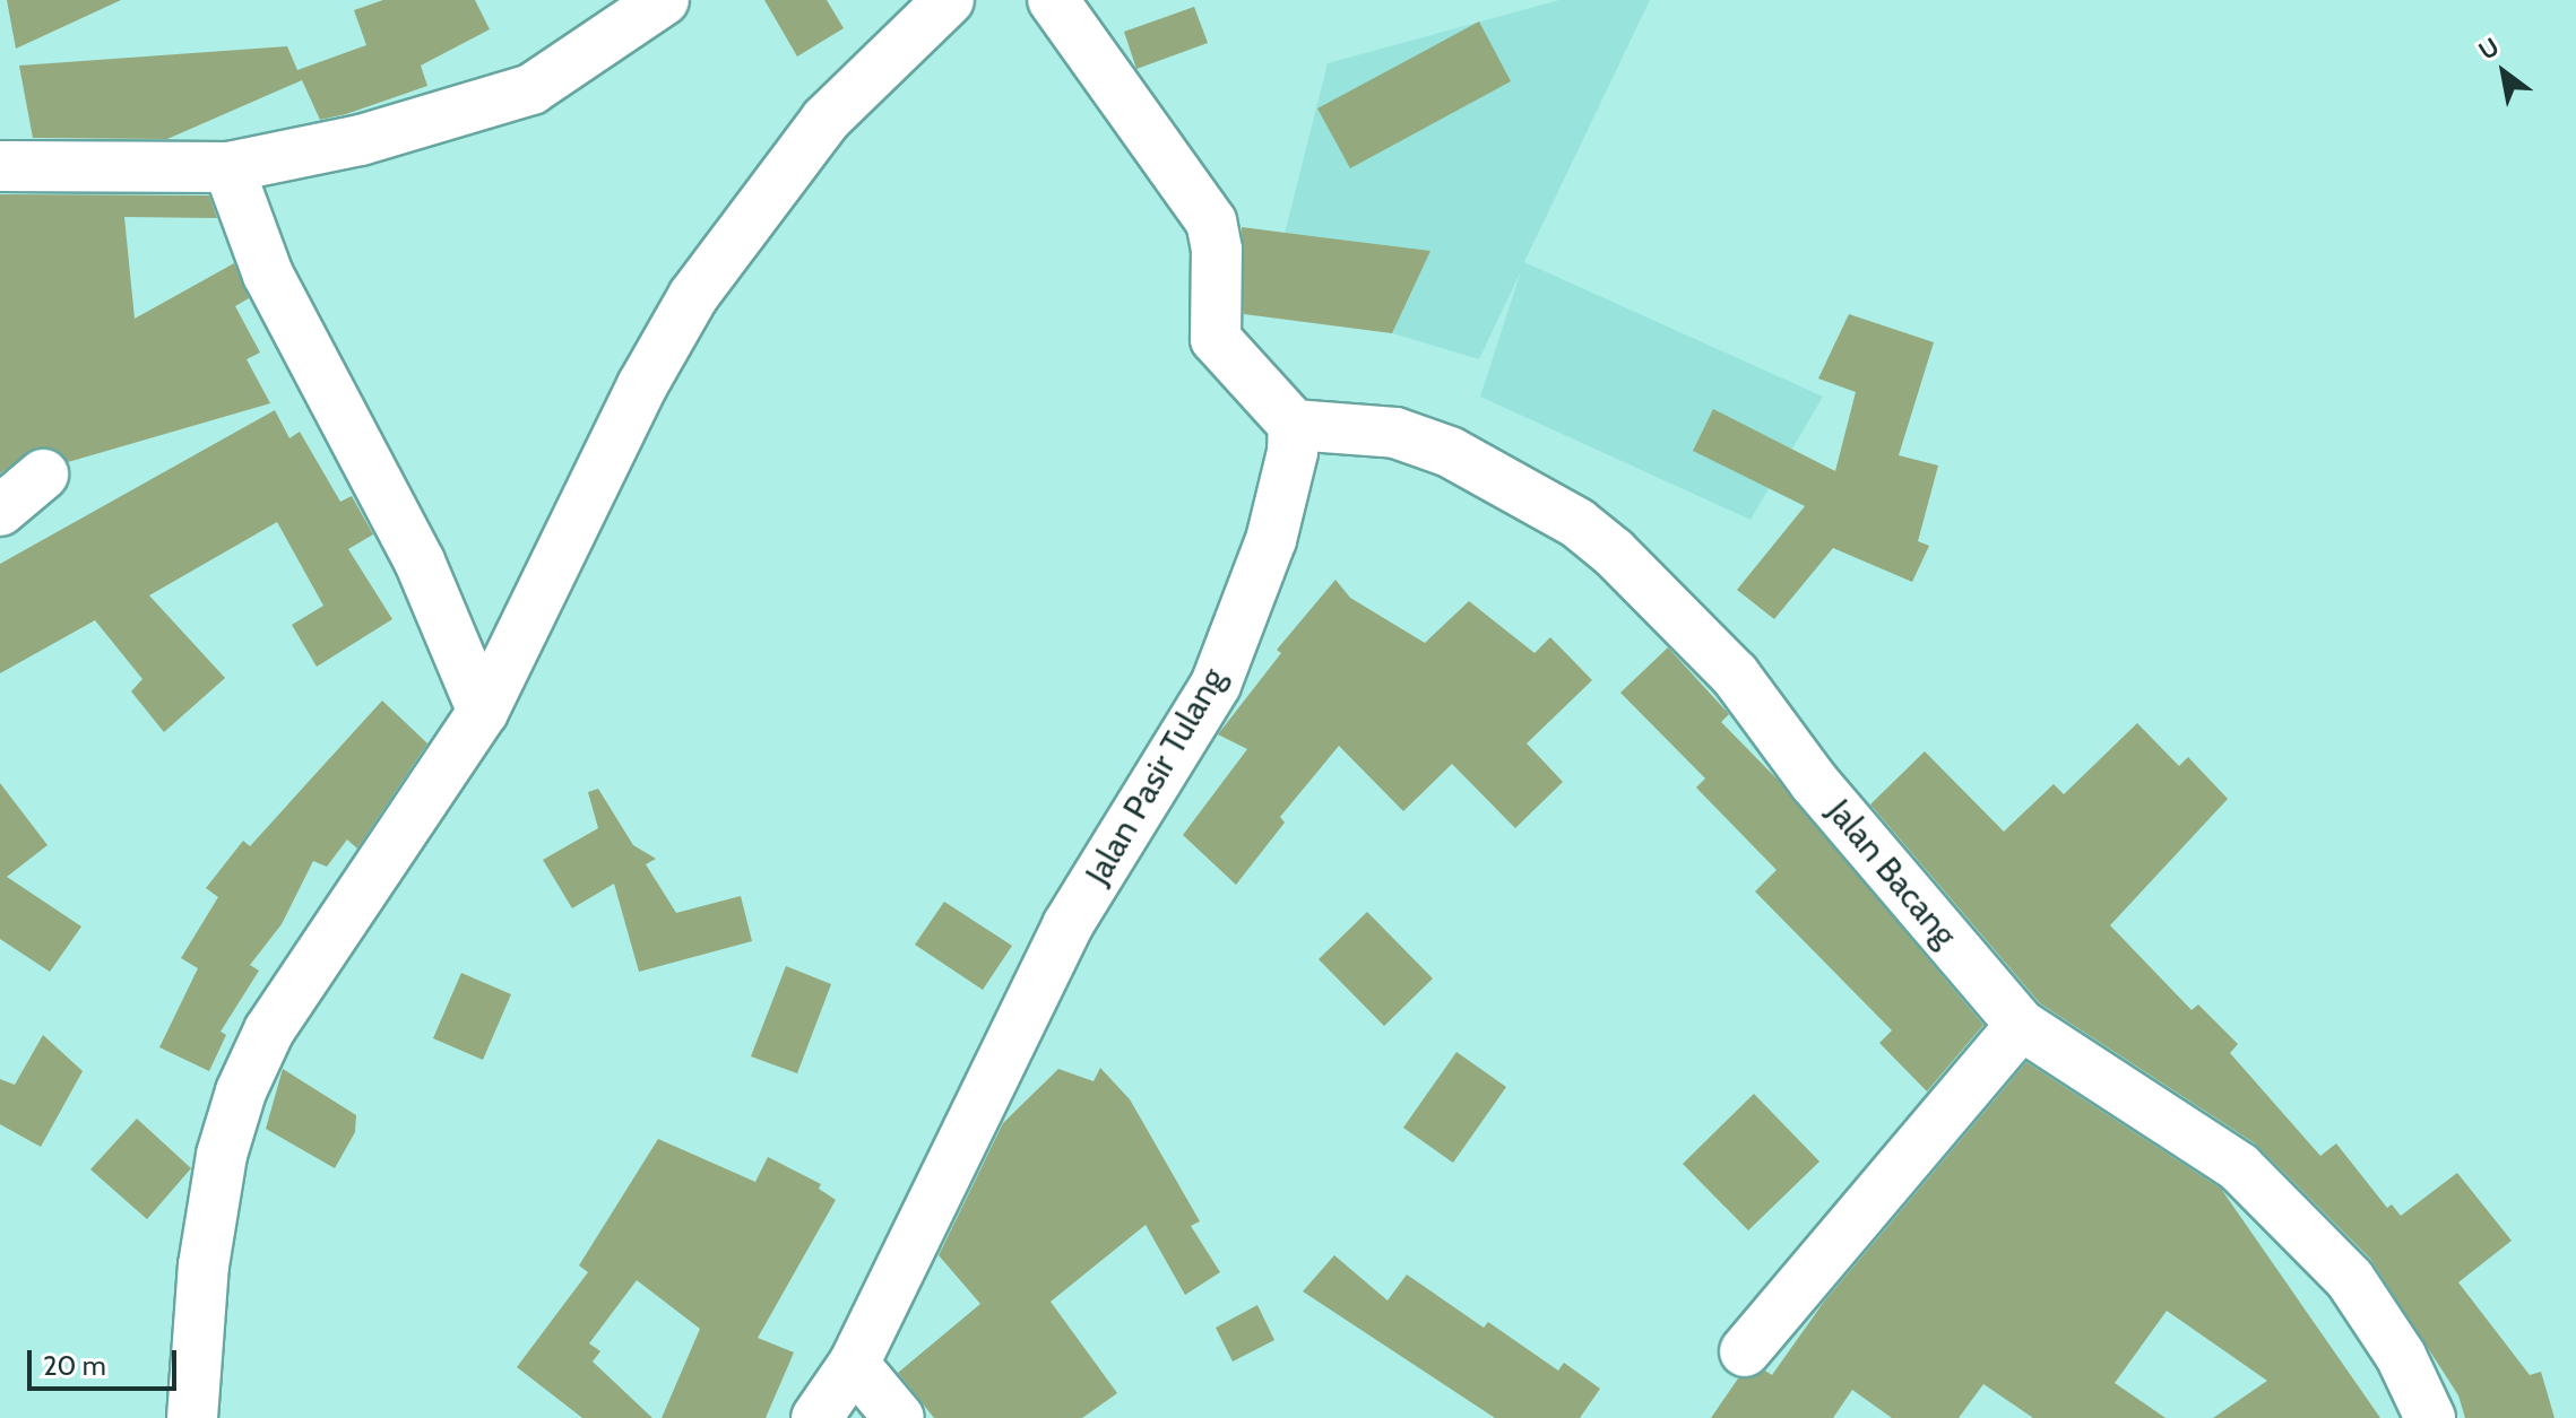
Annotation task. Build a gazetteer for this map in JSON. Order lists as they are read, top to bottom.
{
  "streets": {
    "street": ["Jalan Pasir Tulang", "Jalan Bacang"]
  },
  "crossings": [
    ["Jalan Pasir Tulang", "Jalan Bacang"]
  ],
  "scale_bar": "20 m",
  "north": "top left"
}
